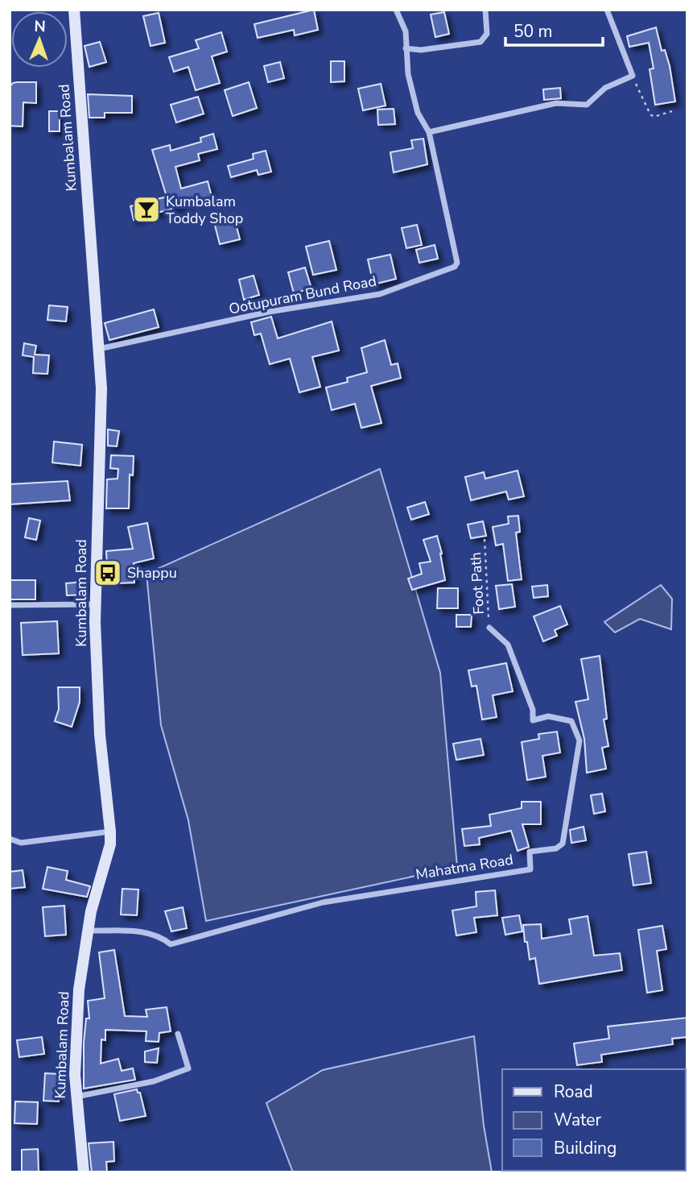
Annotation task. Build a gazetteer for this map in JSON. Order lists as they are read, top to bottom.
{
  "streets": {
    "main road": ["Kumbalam Road"],
    "street": ["Ootupuram Bund Road", "Mahatma Road"],
    "path": ["Foot Path"]
  },
  "crossings": [
    ["Kumbalam Road", "Ootupuram Bund Road"],
    ["Kumbalam Road", "Mahatma Road"],
    ["Foot Path", "Mahatma Road"]
  ],
  "places": {
    "bar": ["Kumbalam Toddy Shop"],
    "bus stop": ["Shappu"]
  },
  "legend": ["Road", "Water", "Building"],
  "scale_bar": "50 m",
  "north": "top"
}
